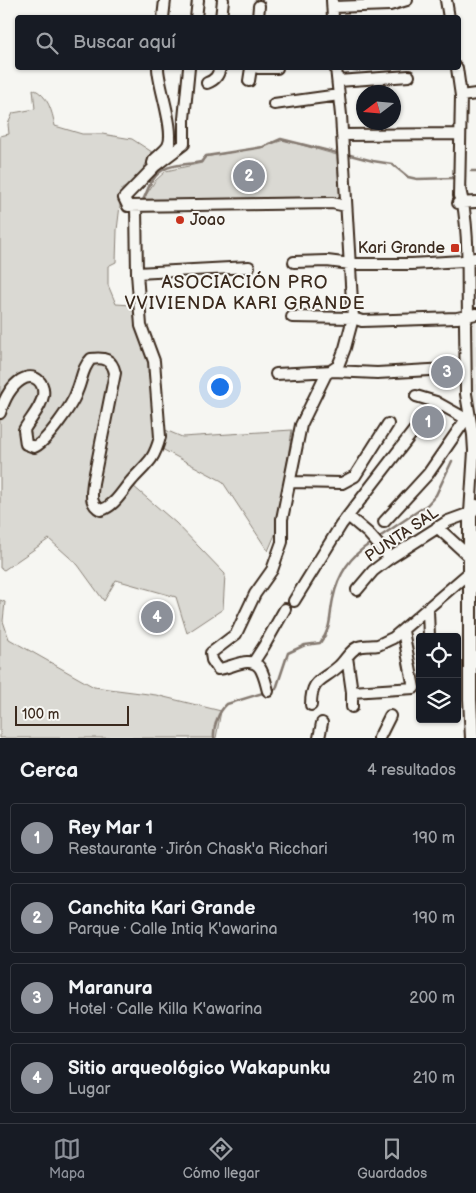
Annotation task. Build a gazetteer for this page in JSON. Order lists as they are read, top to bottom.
{
  "streets": {
    "street": ["PUNTA SAL"]
  },
  "districts": ["ASOCIACIÓN PRO VVIVIENDA KARI GRANDE"],
  "places": {
    "other": ["Joao"],
    "transit": ["Kari Grande"]
  },
  "scale_bar": "100 m",
  "north": "left",
  "page": {
    "search": "Buscar aquí",
    "pins": [
      "2",
      "3",
      "1",
      "4"
    ],
    "scale": "100 m",
    "heading": ["Cerca", "4 resultados"],
    "list": [
      {
        "mark": "1",
        "name": "Rey Mar 1",
        "note": "Restaurante · Jirón Chask'a Ricchari",
        "value": "190 m"
      },
      {
        "mark": "2",
        "name": "Canchita Kari Grande",
        "note": "Parque · Calle Intiq K'awarina",
        "value": "190 m"
      },
      {
        "mark": "3",
        "name": "Maranura",
        "note": "Hotel · Calle Killa K'awarina",
        "value": "200 m"
      },
      {
        "mark": "4",
        "name": "Sitio arqueológico Wakapunku",
        "note": "Lugar",
        "value": "210 m"
      }
    ],
    "nav": ["Mapa", "Cómo llegar", "Guardados"]
  }
}
